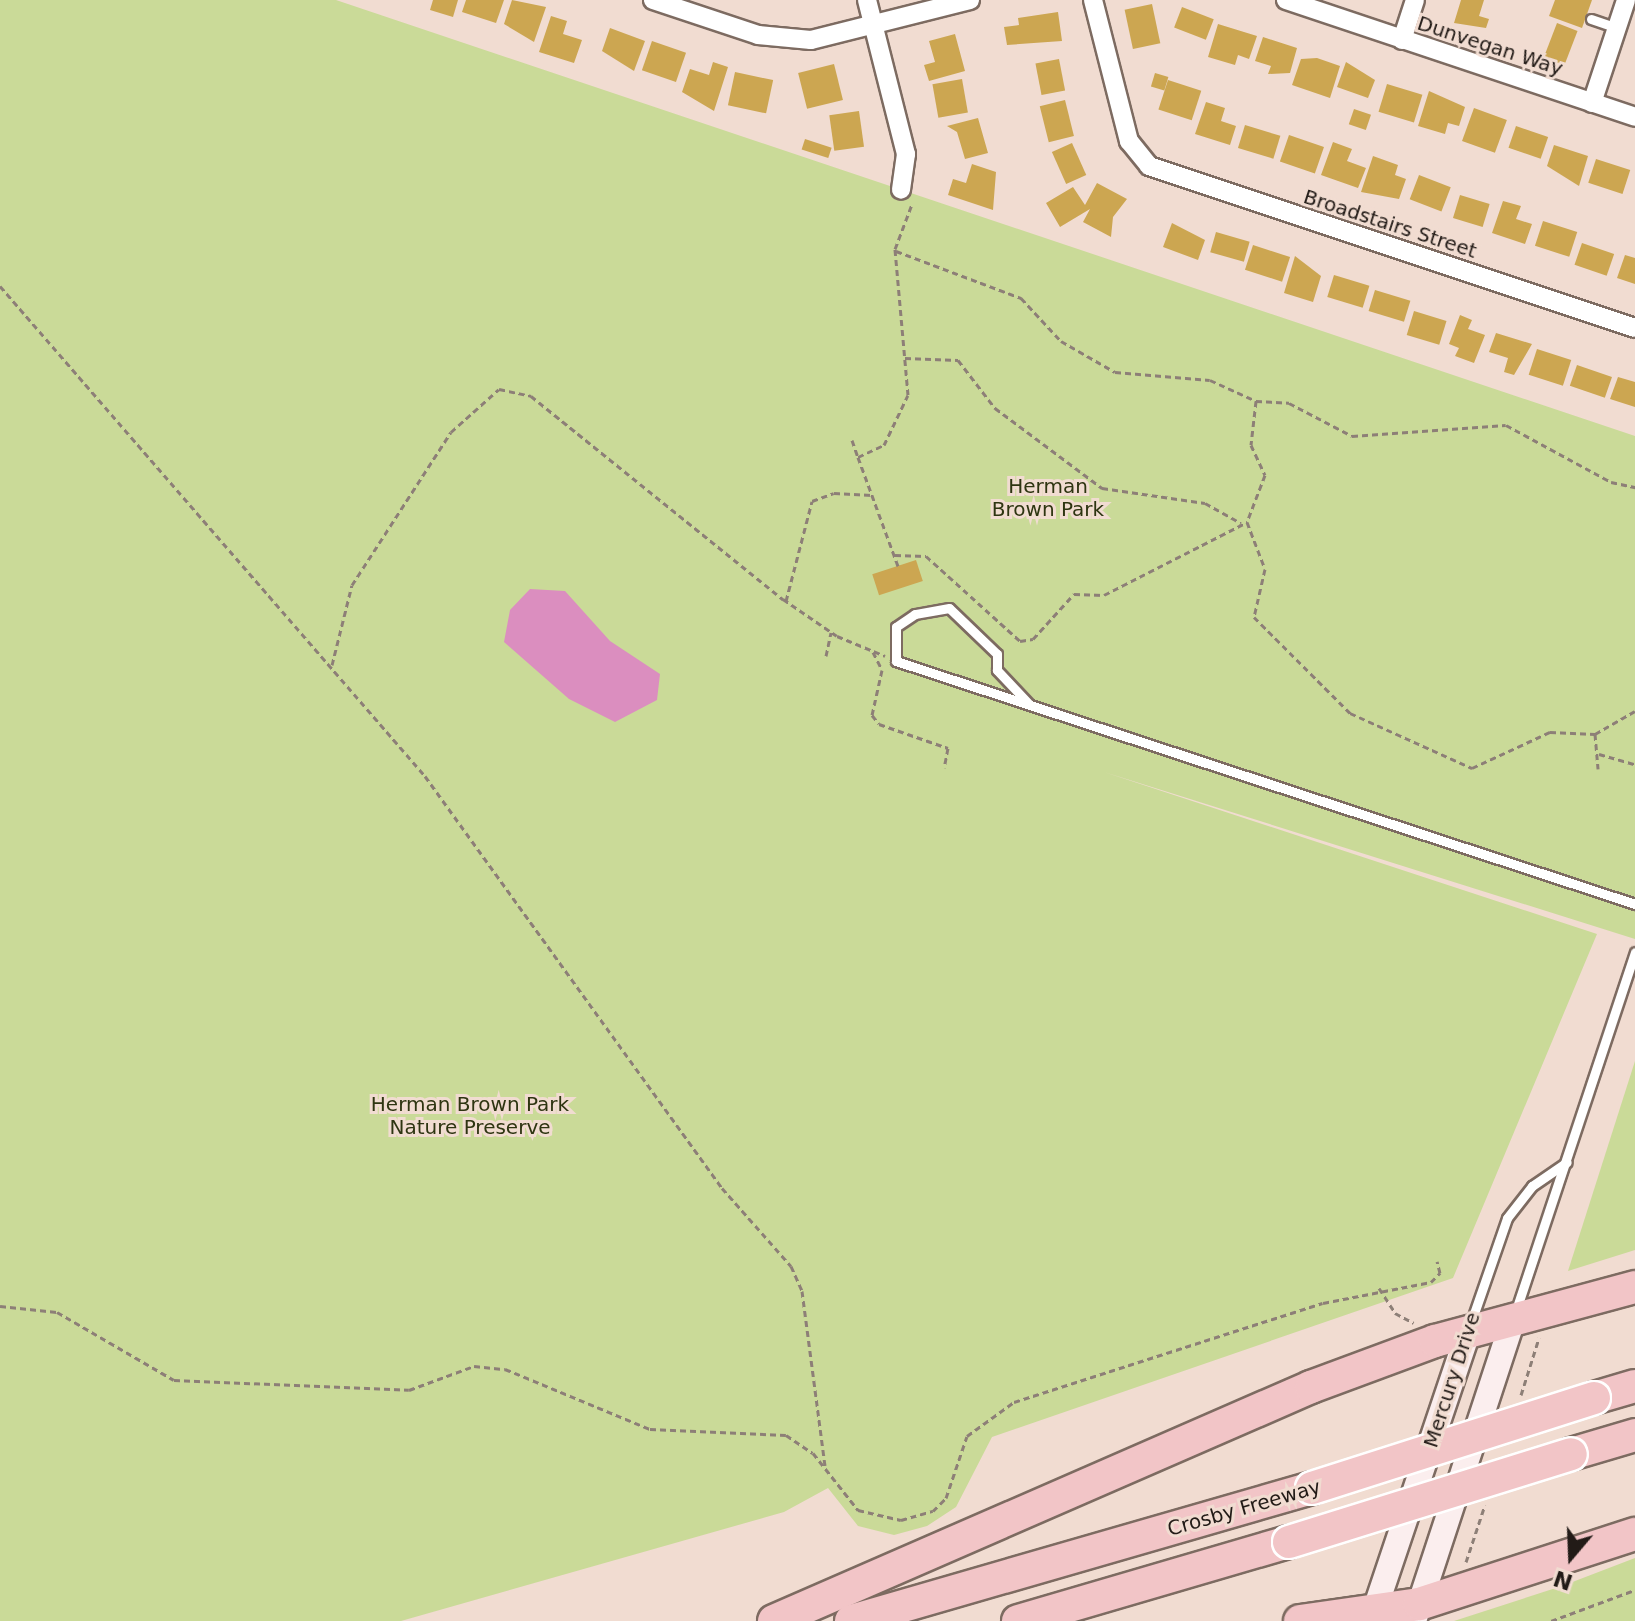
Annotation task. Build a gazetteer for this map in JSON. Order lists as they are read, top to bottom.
{
  "streets": {
    "highway": ["Crosby Freeway"],
    "street": ["Dunvegan Way", "Broadstairs Street", "Mercury Drive"]
  },
  "parks": ["Herman Brown Park", "Herman Brown Park Nature Preserve"],
  "north": "bottom"
}
